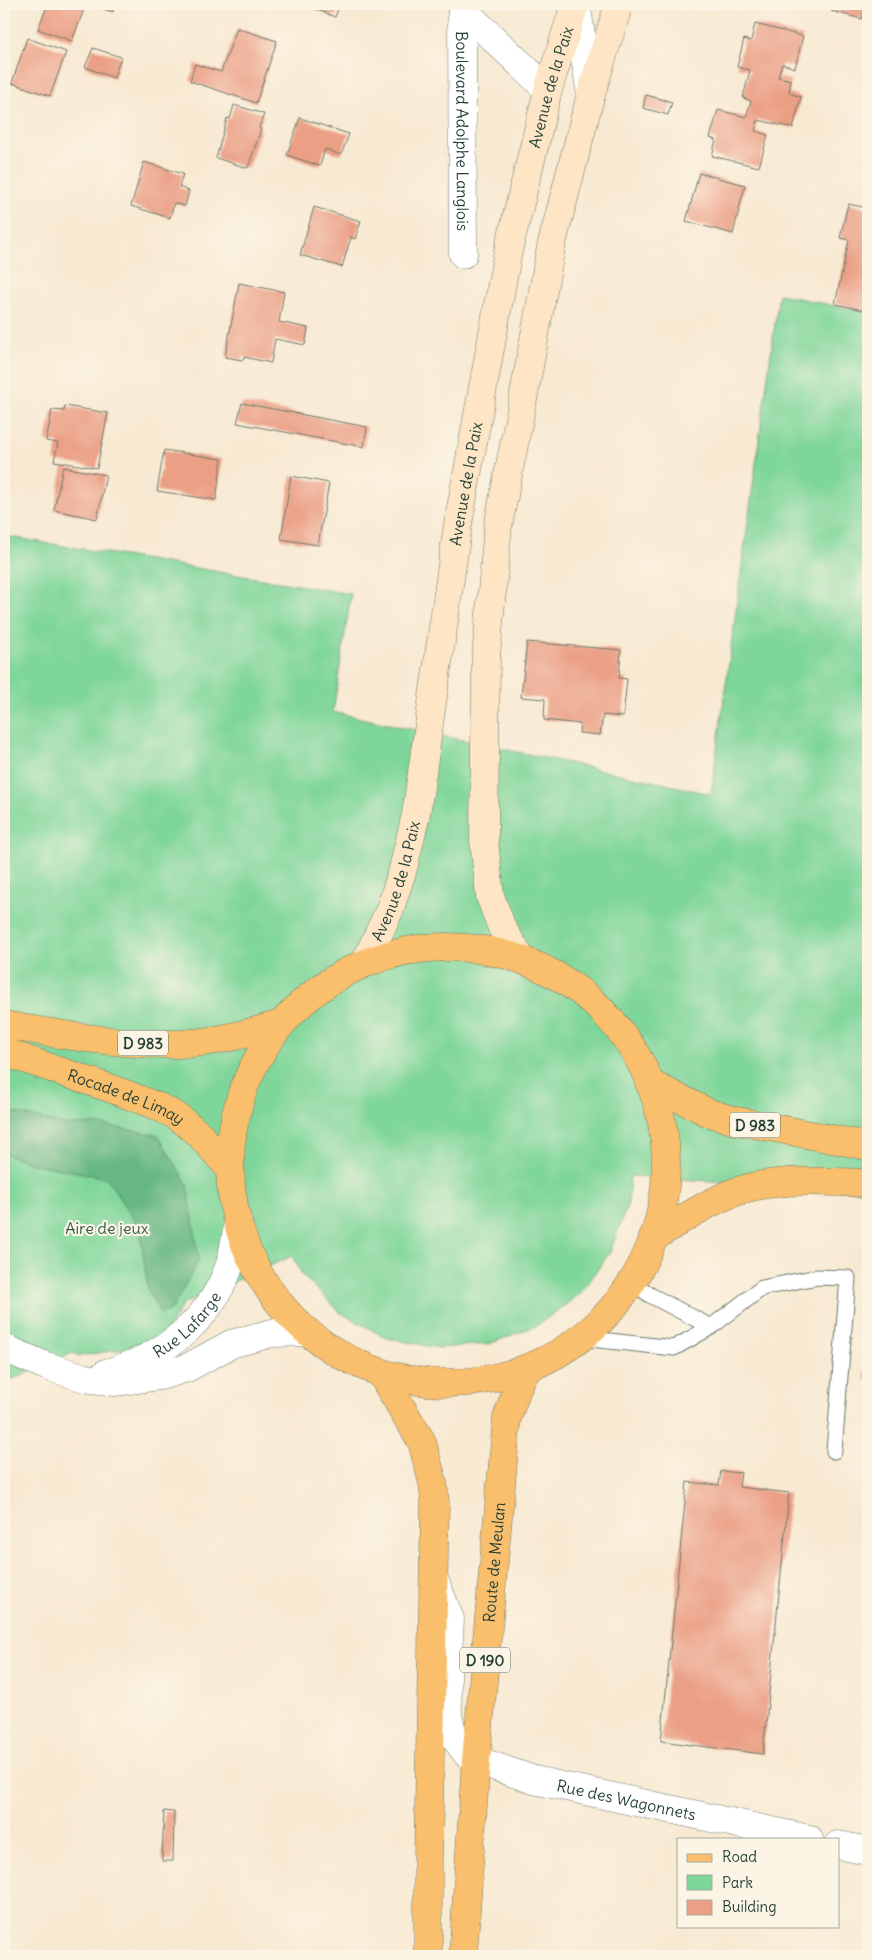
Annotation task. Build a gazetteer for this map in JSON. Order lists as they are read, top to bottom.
{
  "streets": {
    "main road": [
      "D 983",
      "Rocade de Limay",
      "Route de Meulan",
      "D 190"
    ],
    "street": [
      "Avenue de la Paix",
      "Boulevard Adolphe Langlois",
      "Rue Lafarge",
      "Rue des Wagonnets"
    ]
  },
  "crossings": [
    ["Avenue de la Paix", "Boulevard Adolphe Langlois"],
    ["Route de Meulan", "D 190"],
    ["Route de Meulan", "Rue des Wagonnets"],
    ["D 190", "Rue des Wagonnets"]
  ],
  "parks": ["Aire de jeux"],
  "legend": ["Road", "Park", "Building"]
}
